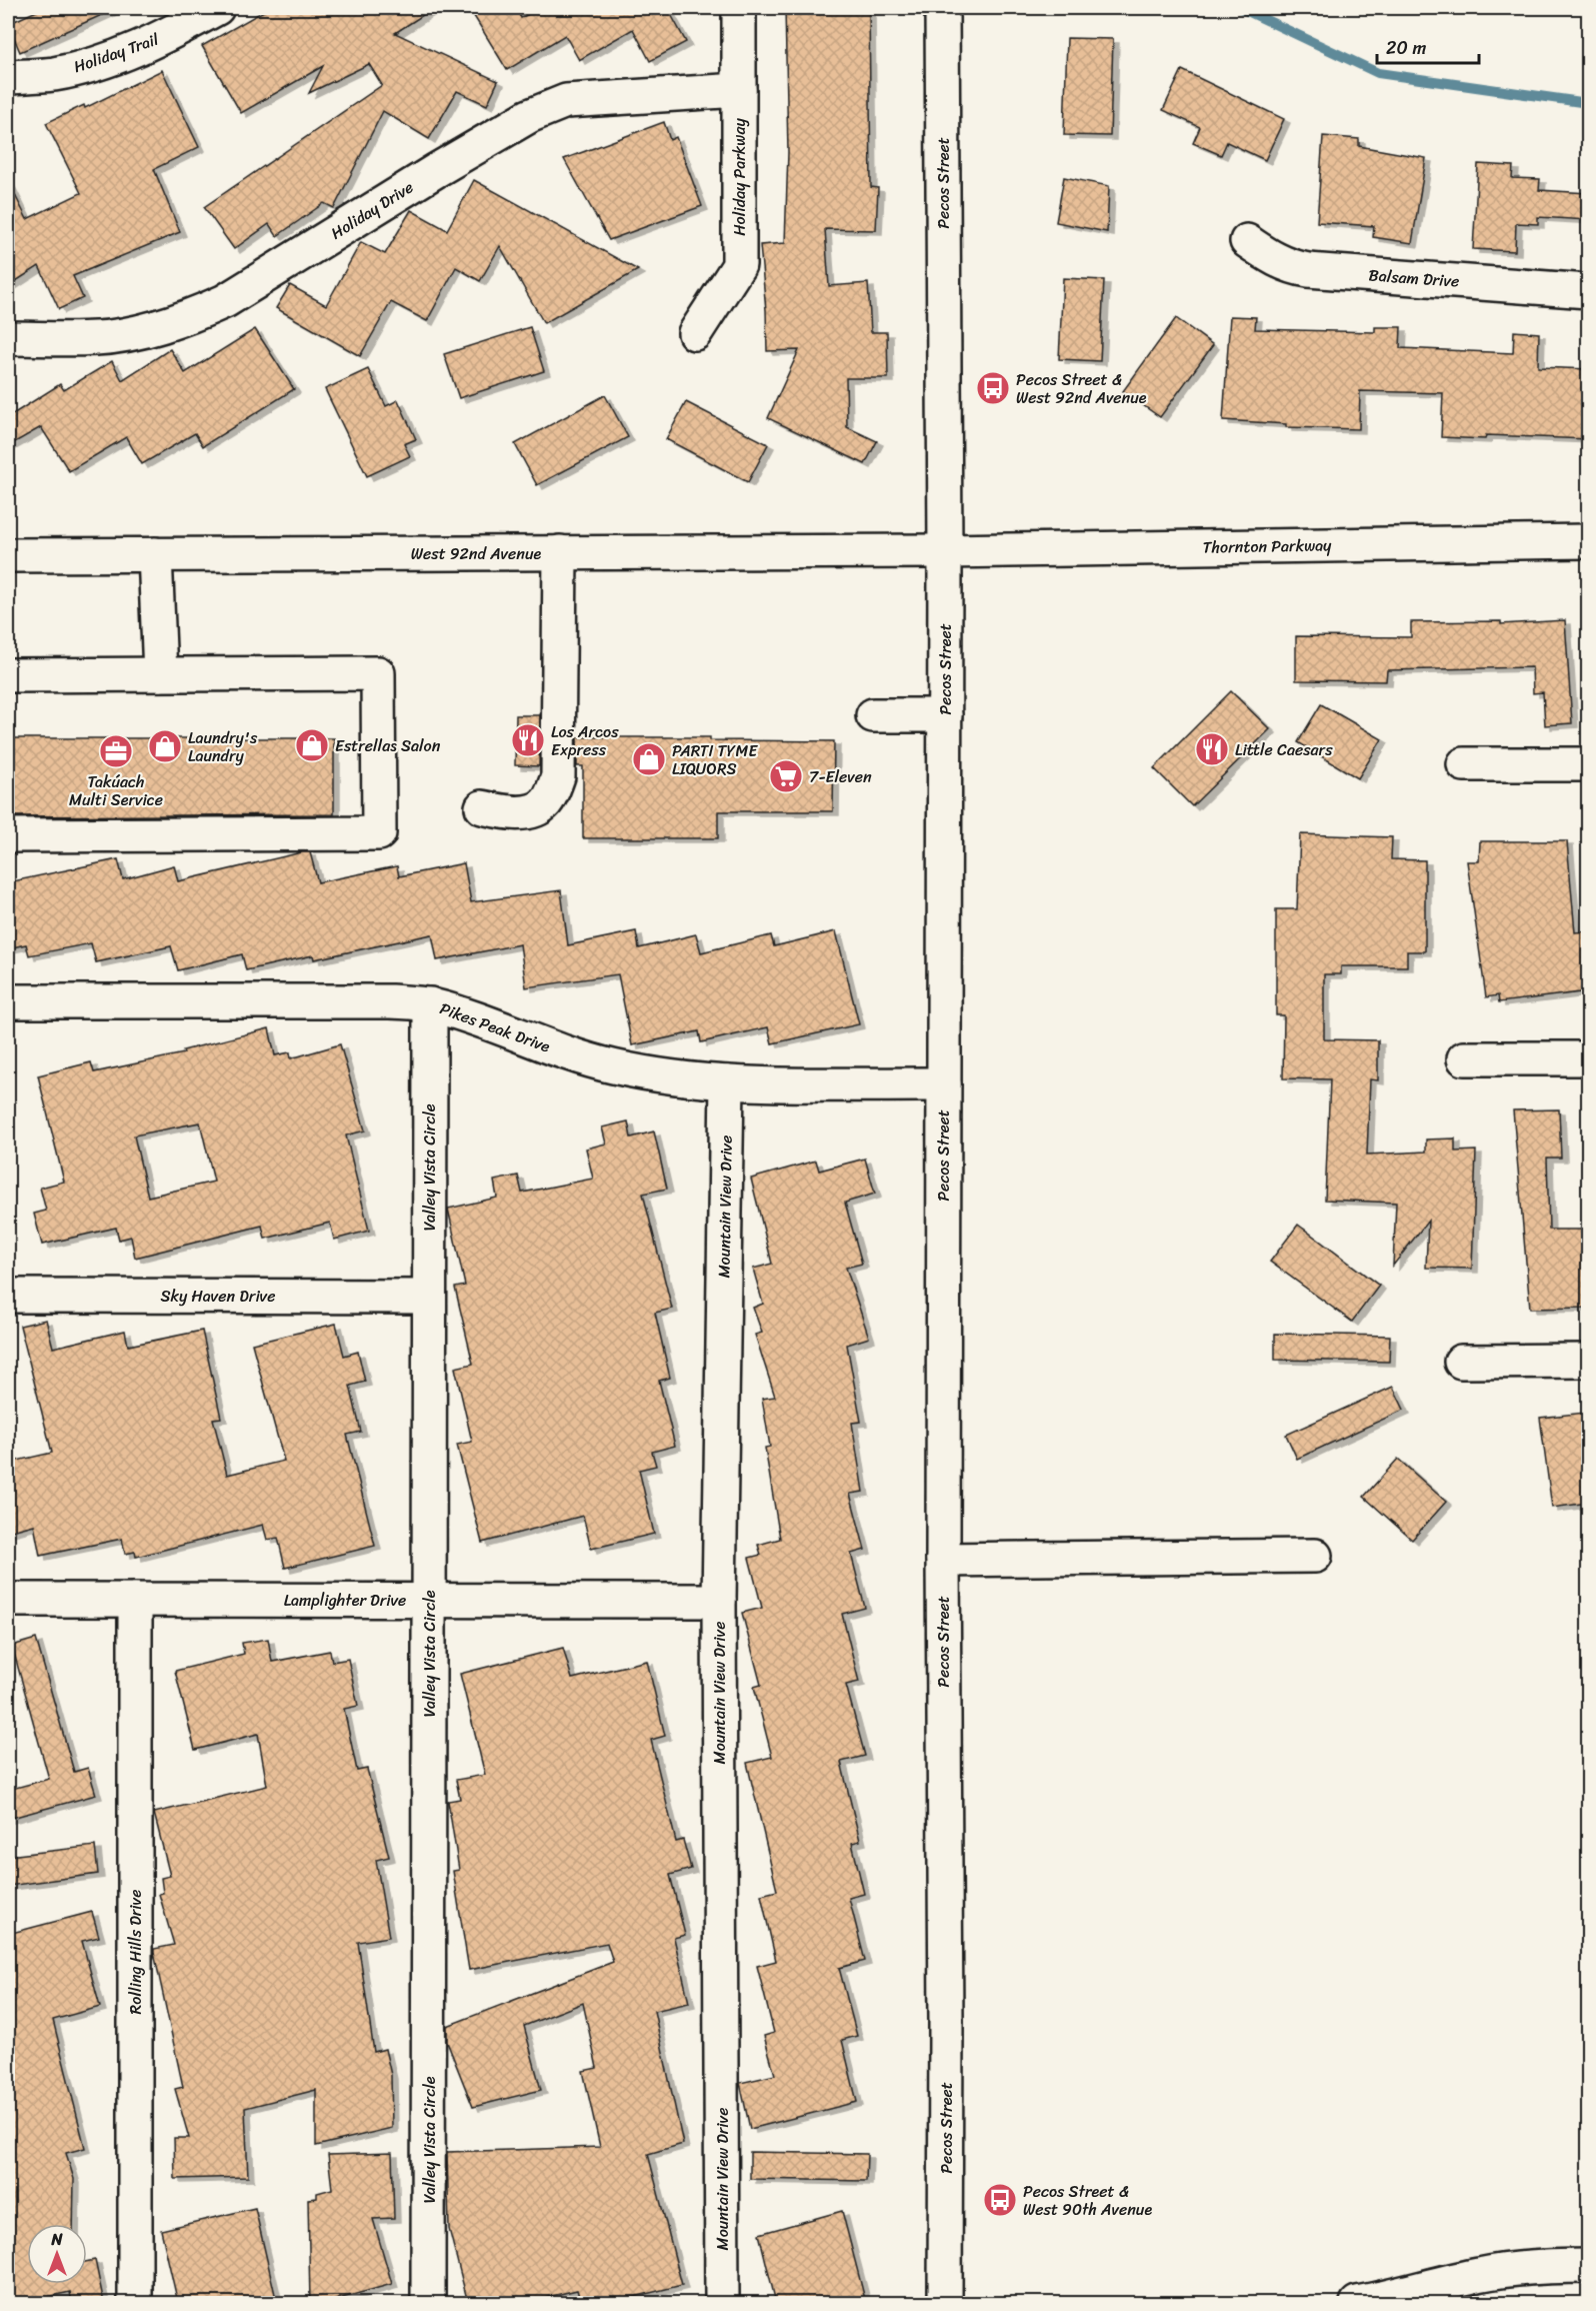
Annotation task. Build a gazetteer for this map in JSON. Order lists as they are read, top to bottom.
{
  "streets": {
    "street": [
      "Holiday Trail",
      "Holiday Parkway",
      "Pecos Street",
      "Holiday Drive",
      "Balsam Drive",
      "Thornton Parkway",
      "West 92nd Avenue",
      "Pikes Peak Drive",
      "Valley Vista Circle",
      "Mountain View Drive",
      "Sky Haven Drive",
      "Lamplighter Drive",
      "Rolling Hills Drive"
    ]
  },
  "crossings": [
    ["Holiday Parkway", "Holiday Drive"],
    ["Pecos Street", "Thornton Parkway"],
    ["Pecos Street", "West 92nd Avenue"],
    ["Pecos Street", "Pikes Peak Drive"],
    ["Thornton Parkway", "West 92nd Avenue"],
    ["Pikes Peak Drive", "Valley Vista Circle"],
    ["Pikes Peak Drive", "Mountain View Drive"],
    ["Valley Vista Circle", "Sky Haven Drive"],
    ["Valley Vista Circle", "Lamplighter Drive"],
    ["Mountain View Drive", "Lamplighter Drive"],
    ["Lamplighter Drive", "Rolling Hills Drive"]
  ],
  "places": {
    "bus stop": ["Pecos Street & West 92nd Avenue", "Pecos Street & West 90th Avenue"],
    "restaurant": ["Los Arcos Express", "Little Caesars"],
    "shop": ["Estrellas Salon", "Laundry's Laundry", "PARTI TYME LIQUORS"],
    "office": ["Takúach Multi Service"],
    "supermarket": ["7-Eleven"]
  },
  "scale_bar": "20 m",
  "north": "top"
}
